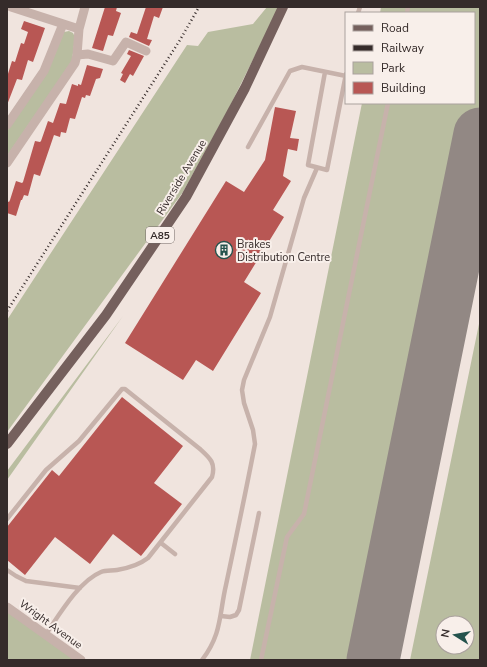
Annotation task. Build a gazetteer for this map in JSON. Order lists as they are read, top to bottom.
{
  "streets": {
    "main road": ["Riverside Avenue", "A85"],
    "street": ["Wright Avenue"]
  },
  "places": {
    "building": ["Brakes Distribution Centre"]
  },
  "legend": [
    "Road",
    "Railway",
    "Park",
    "Building"
  ],
  "north": "left"
}
